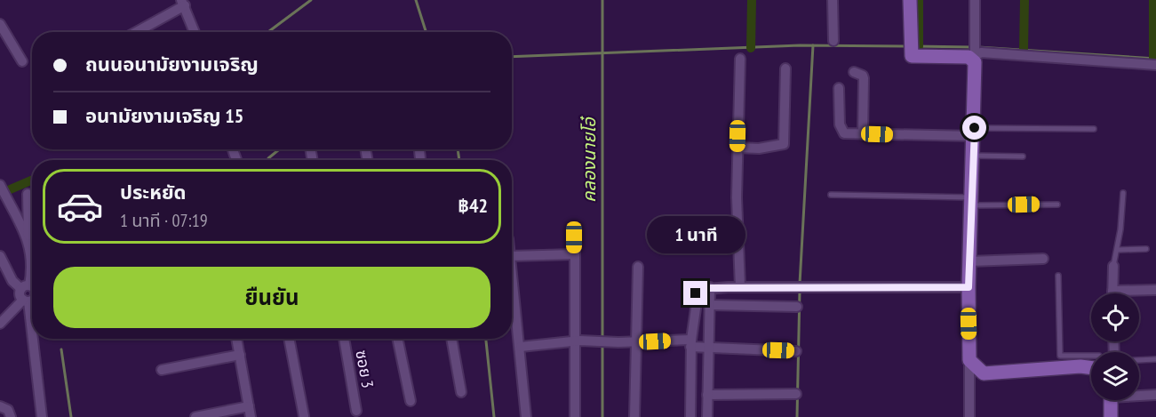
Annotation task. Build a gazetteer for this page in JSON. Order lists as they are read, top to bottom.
{
  "streets": {
    "street": ["ซอย 3"]
  },
  "water": ["คลองนายโอ๋"],
  "page": {
    "banner": ["ถนนอนามัยงามเจริญ", "อนามัยงามเจริญ 15"],
    "list": [
      {
        "name": "ประหยัด",
        "note": "1 นาที · 07:19",
        "value": "฿42"
      }
    ],
    "bubble": "1 นาที",
    "buttons": "ยืนยัน"
  }
}
